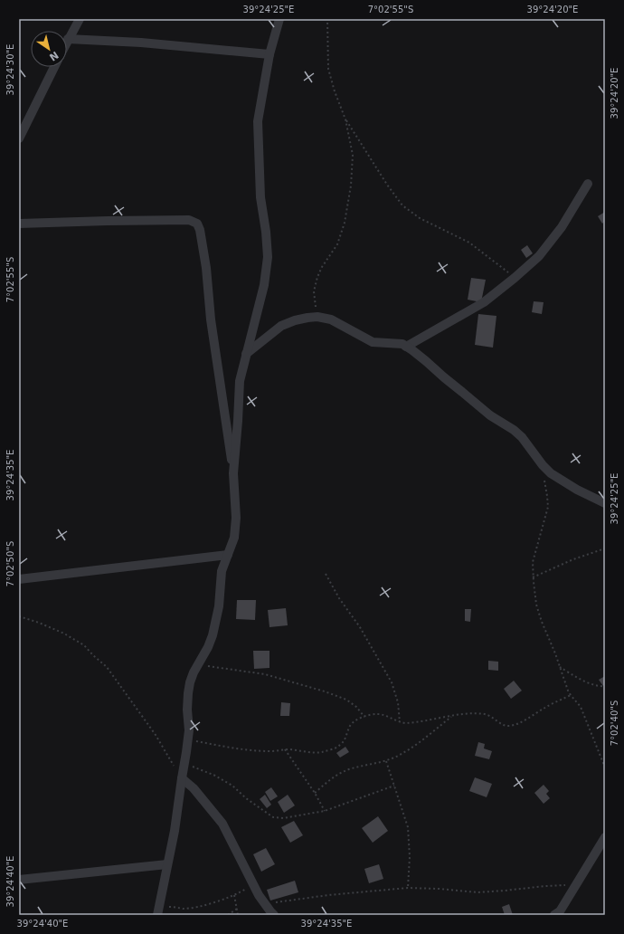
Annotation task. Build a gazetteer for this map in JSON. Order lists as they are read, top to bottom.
{
  "north": "bottom right",
  "coordinates": [
    "39°24'25\"E",
    "7°02'55\"S",
    "39°24'20\"E",
    "39°24'30\"E",
    "39°24'35\"E",
    "7°02'50\"S",
    "7°02'40\"S",
    "39°24'40\"E"
  ]
}
